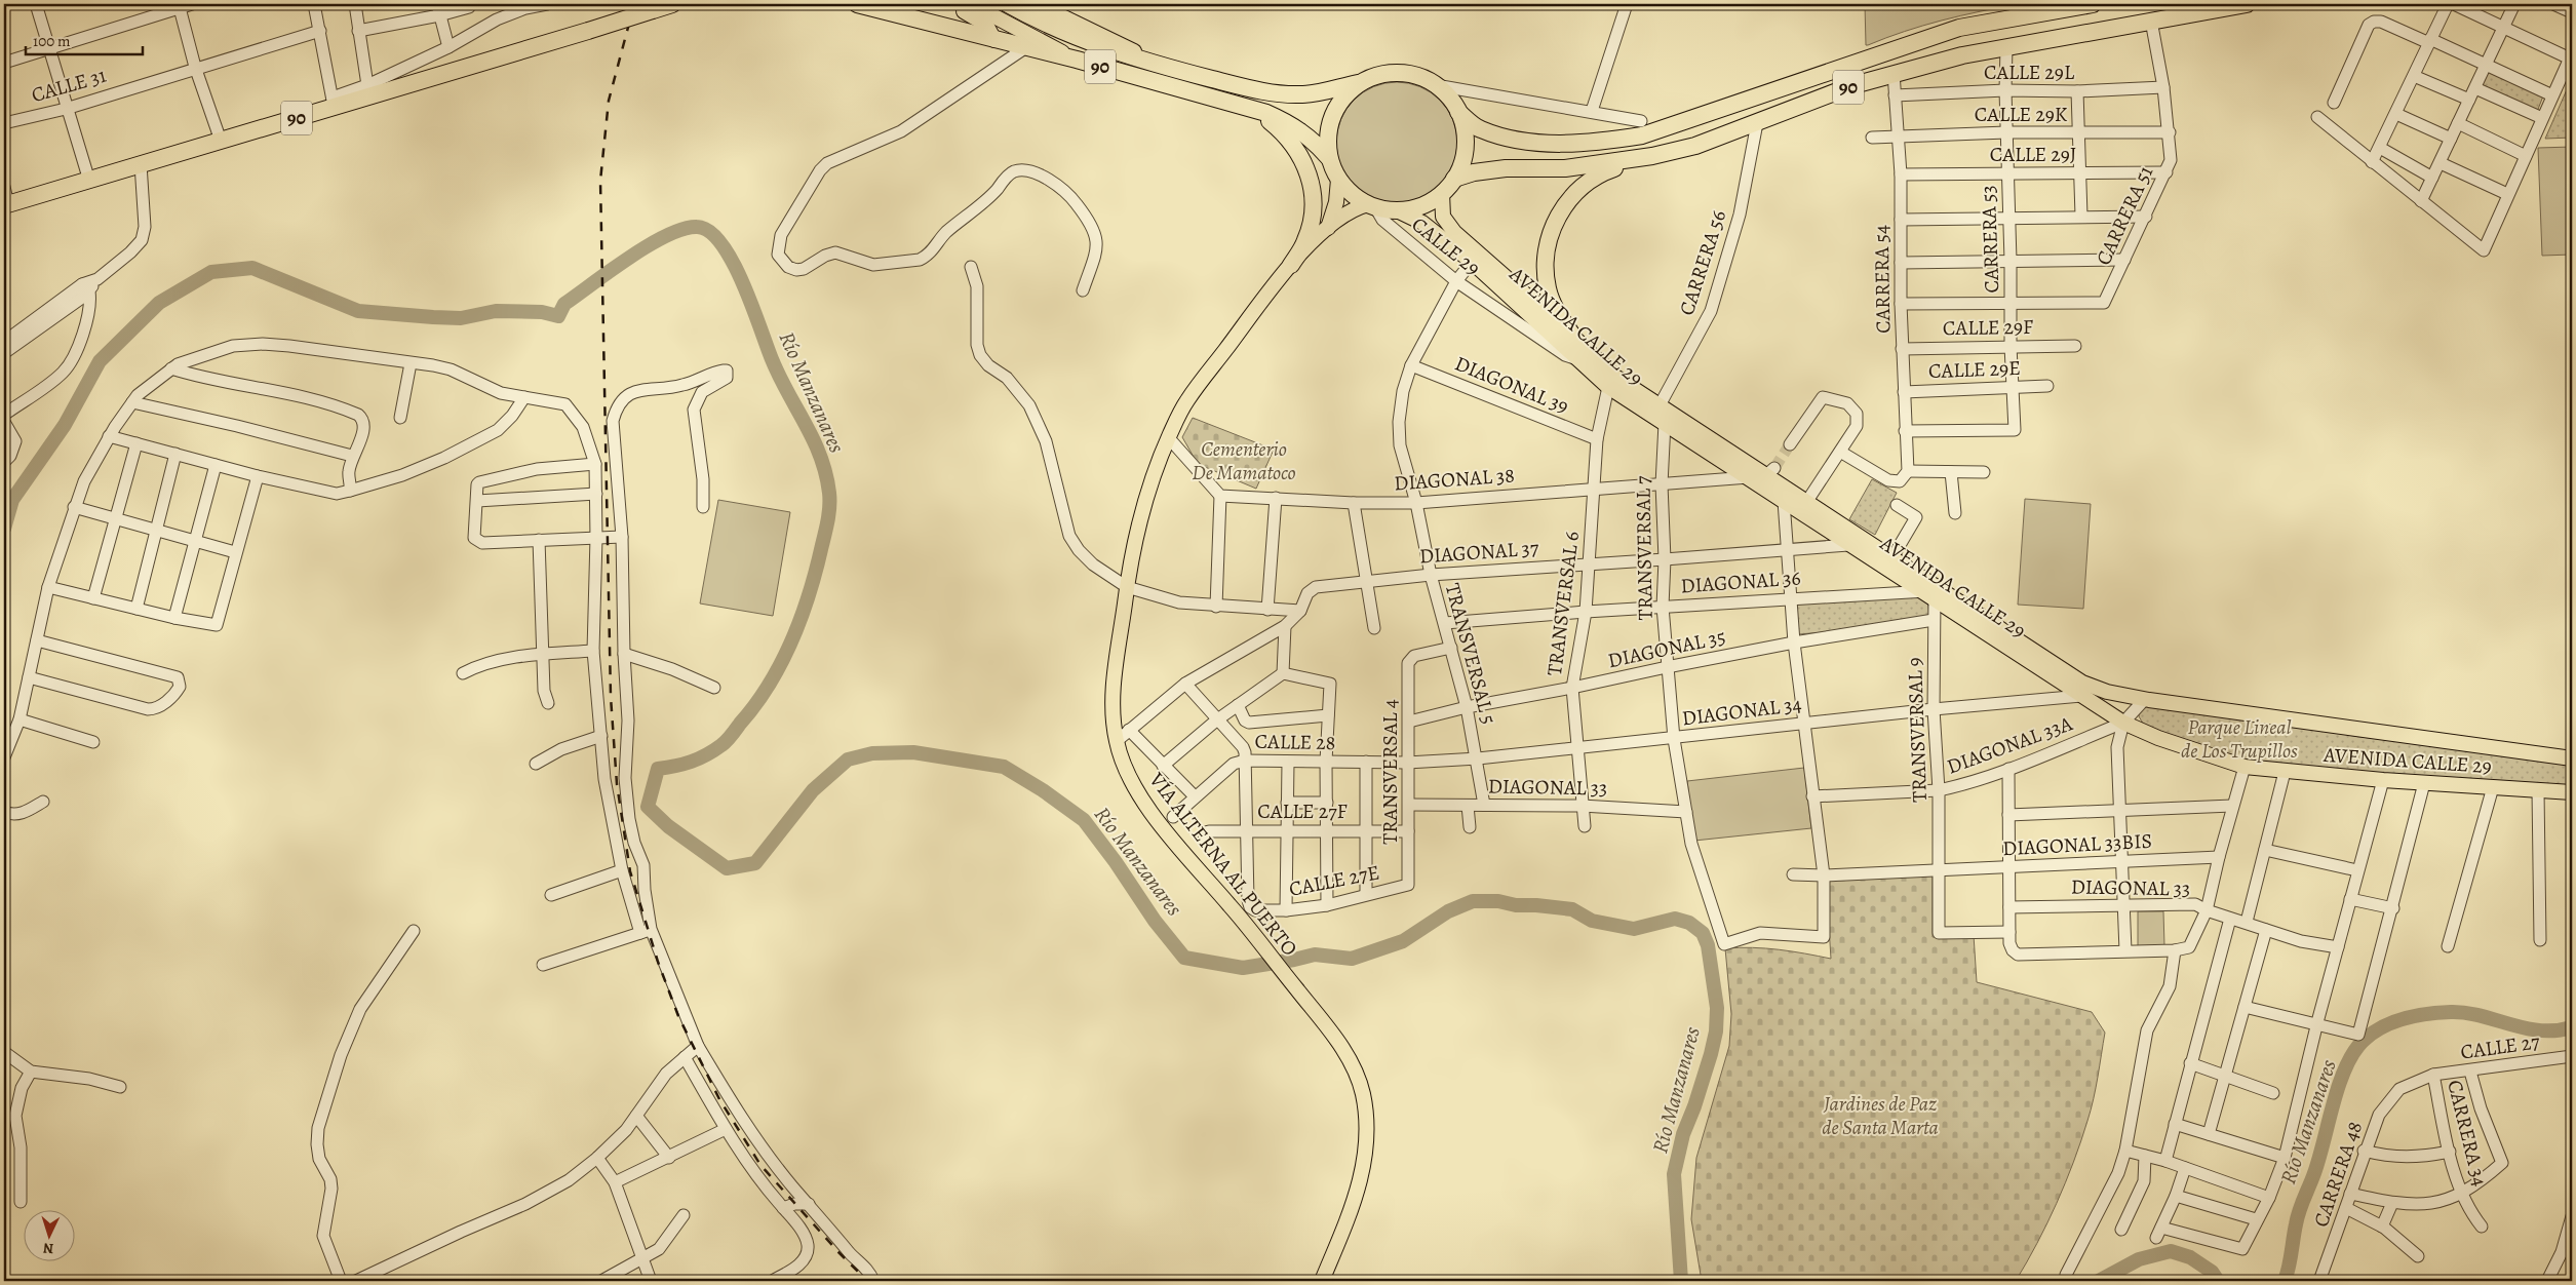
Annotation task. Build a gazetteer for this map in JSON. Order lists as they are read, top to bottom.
{
  "streets": {
    "highway": ["90"],
    "main road": ["AVENIDA CALLE 29", "VÍA ALTERNA AL PUERTO"],
    "street": [
      "CALLE 29L",
      "CALLE 31",
      "CALLE 29K",
      "CALLE 29J",
      "CARRERA 51",
      "CARRERA 53",
      "CALLE 29",
      "CARRERA 56",
      "CARRERA 54",
      "CALLE 29F",
      "CALLE 29E",
      "DIAGONAL 39",
      "DIAGONAL 38",
      "TRANSVERSAL 7",
      "DIAGONAL 37",
      "DIAGONAL 36",
      "TRANSVERSAL 6",
      "DIAGONAL 35",
      "TRANSVERSAL 5",
      "DIAGONAL 34",
      "TRANSVERSAL 9",
      "CALLE 28",
      "DIAGONAL 33A",
      "TRANSVERSAL 4",
      "DIAGONAL 33",
      "CALLE 27F",
      "DIAGONAL 33BIS",
      "CALLE 27E",
      "CALLE 27",
      "CARRERA 34",
      "CARRERA 48"
    ]
  },
  "crossings": [
    ["90", "CARRERA 51"],
    ["90", "CARRERA 53"],
    ["90", "CALLE 29"],
    ["90", "CARRERA 56"],
    ["90", "CARRERA 54"],
    ["90", "AVENIDA CALLE 29"],
    ["90", "VÍA ALTERNA AL PUERTO"],
    ["CALLE 29L", "CARRERA 51"],
    ["CALLE 29L", "CARRERA 53"],
    ["CALLE 29L", "CARRERA 54"],
    ["CALLE 29K", "CARRERA 51"],
    ["CALLE 29K", "CARRERA 53"],
    ["CALLE 29K", "CARRERA 54"],
    ["CALLE 29J", "CARRERA 51"],
    ["CALLE 29J", "CARRERA 53"],
    ["CALLE 29J", "CARRERA 54"],
    ["CARRERA 51", "CARRERA 53"],
    ["CARRERA 53", "CARRERA 54"],
    ["CARRERA 53", "CALLE 29F"],
    ["CARRERA 53", "CALLE 29E"],
    ["CALLE 29", "AVENIDA CALLE 29"],
    ["CALLE 29", "TRANSVERSAL 5"],
    ["CALLE 29", "VÍA ALTERNA AL PUERTO"],
    ["CARRERA 56", "AVENIDA CALLE 29"],
    ["CARRERA 54", "CALLE 29F"],
    ["CARRERA 54", "CALLE 29E"],
    ["AVENIDA CALLE 29", "DIAGONAL 38"],
    ["AVENIDA CALLE 29", "TRANSVERSAL 7"],
    ["AVENIDA CALLE 29", "DIAGONAL 37"],
    ["AVENIDA CALLE 29", "DIAGONAL 36"],
    ["AVENIDA CALLE 29", "TRANSVERSAL 6"],
    ["AVENIDA CALLE 29", "TRANSVERSAL 5"],
    ["AVENIDA CALLE 29", "DIAGONAL 34"],
    ["AVENIDA CALLE 29", "TRANSVERSAL 9"],
    ["AVENIDA CALLE 29", "DIAGONAL 33A"],
    ["AVENIDA CALLE 29", "VÍA ALTERNA AL PUERTO"],
    ["DIAGONAL 39", "TRANSVERSAL 6"],
    ["DIAGONAL 39", "TRANSVERSAL 5"],
    ["DIAGONAL 38", "TRANSVERSAL 7"],
    ["DIAGONAL 38", "TRANSVERSAL 6"],
    ["DIAGONAL 38", "TRANSVERSAL 5"],
    ["TRANSVERSAL 7", "DIAGONAL 37"],
    ["TRANSVERSAL 7", "DIAGONAL 36"],
    ["TRANSVERSAL 7", "DIAGONAL 35"],
    ["TRANSVERSAL 7", "DIAGONAL 34"],
    ["TRANSVERSAL 7", "DIAGONAL 33"],
    ["DIAGONAL 37", "TRANSVERSAL 6"],
    ["DIAGONAL 37", "TRANSVERSAL 5"],
    ["DIAGONAL 37", "VÍA ALTERNA AL PUERTO"],
    ["DIAGONAL 36", "TRANSVERSAL 6"],
    ["DIAGONAL 36", "TRANSVERSAL 5"],
    ["DIAGONAL 36", "TRANSVERSAL 9"],
    ["TRANSVERSAL 6", "DIAGONAL 35"],
    ["TRANSVERSAL 6", "DIAGONAL 34"],
    ["TRANSVERSAL 6", "DIAGONAL 33"],
    ["DIAGONAL 35", "TRANSVERSAL 5"],
    ["DIAGONAL 35", "TRANSVERSAL 9"],
    ["DIAGONAL 35", "TRANSVERSAL 4"],
    ["TRANSVERSAL 5", "DIAGONAL 34"],
    ["TRANSVERSAL 5", "TRANSVERSAL 4"],
    ["TRANSVERSAL 5", "DIAGONAL 33"],
    ["DIAGONAL 34", "TRANSVERSAL 9"],
    ["DIAGONAL 34", "CALLE 28"],
    ["DIAGONAL 34", "TRANSVERSAL 4"],
    ["TRANSVERSAL 9", "DIAGONAL 33A"],
    ["TRANSVERSAL 9", "DIAGONAL 33BIS"],
    ["CALLE 28", "TRANSVERSAL 4"],
    ["TRANSVERSAL 4", "DIAGONAL 33"],
    ["TRANSVERSAL 4", "CALLE 27F"],
    ["TRANSVERSAL 4", "CALLE 27E"],
    ["CALLE 27F", "CALLE 27E"],
    ["CALLE 27", "CARRERA 34"],
    ["CALLE 27", "CARRERA 48"],
    ["CARRERA 34", "CARRERA 48"]
  ],
  "water": ["Río Manzanares"],
  "parks": ["Cementerio De Mamatoco", "Parque Lineal de Los Trupillos", "Jardines de Paz de Santa Marta"],
  "scale_bar": "100 m",
  "north": "bottom"
}
